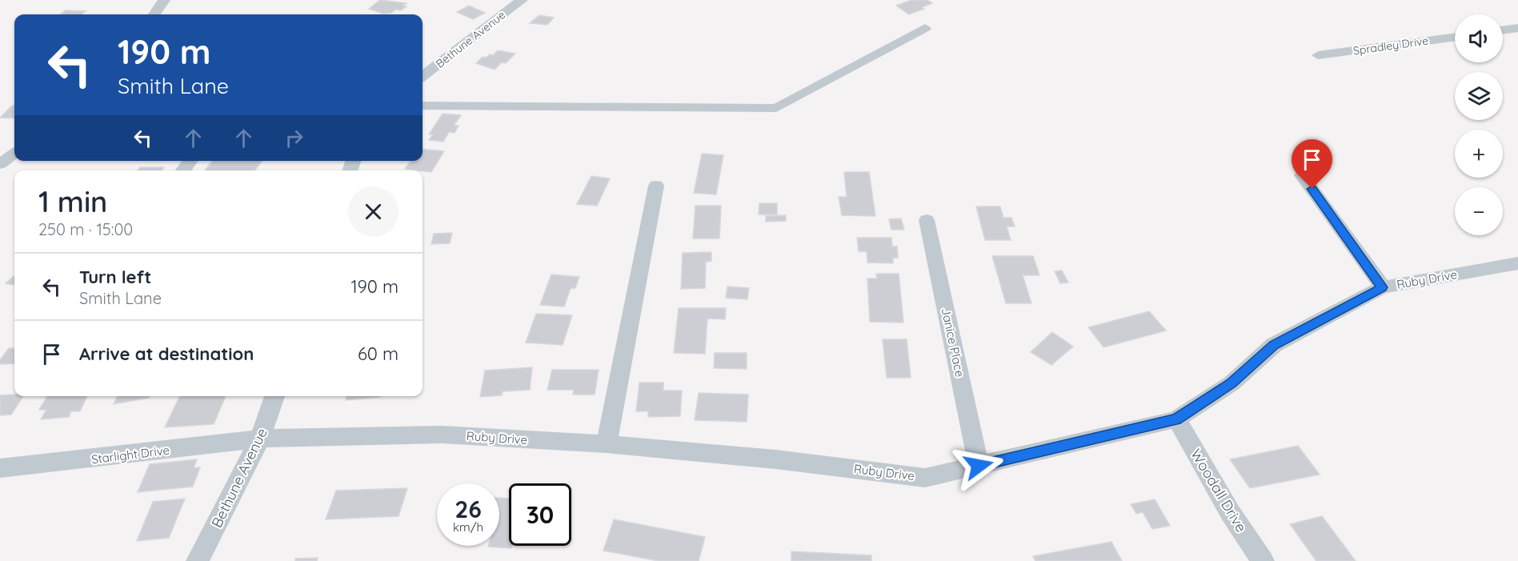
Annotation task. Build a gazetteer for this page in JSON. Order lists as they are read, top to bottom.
{
  "streets": {
    "street": [
      "Bethune Avenue",
      "Spradley Drive",
      "Ruby Drive",
      "Janice Place",
      "Starlight Drive",
      "Woodall Drive"
    ]
  },
  "crossings": [
    ["Bethune Avenue", "Ruby Drive"],
    ["Bethune Avenue", "Starlight Drive"],
    ["Ruby Drive", "Janice Place"],
    ["Ruby Drive", "Starlight Drive"],
    ["Ruby Drive", "Woodall Drive"]
  ],
  "page": {
    "map_buttons": ["+", "−"],
    "turn": ["190 m", "Smith Lane"],
    "heading": ["1 min", "250 m · 15:00"],
    "list": [
      {
        "name": "Turn left",
        "note": "Smith Lane",
        "value": "190 m"
      },
      {
        "name": "Arrive at destination",
        "value": "60 m"
      }
    ],
    "speed": "26 km/h",
    "limit": "30"
  }
}
